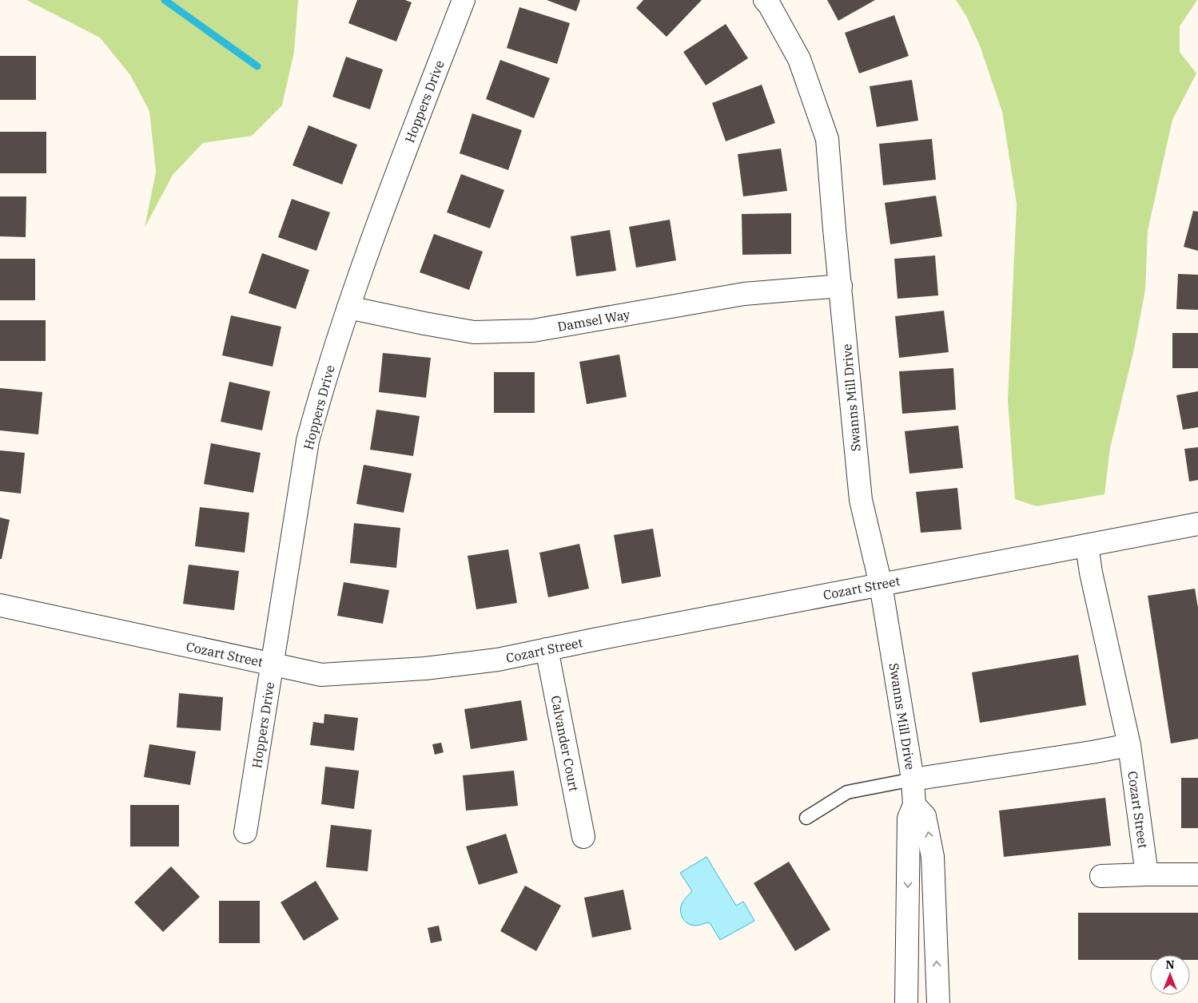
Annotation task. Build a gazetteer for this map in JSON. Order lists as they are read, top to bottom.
{
  "streets": {
    "street": [
      "Hoppers Drive",
      "Damsel Way",
      "Swanns Mill Drive",
      "Cozart Street",
      "Calvander Court"
    ]
  },
  "crossings": [
    ["Hoppers Drive", "Damsel Way"],
    ["Hoppers Drive", "Cozart Street"],
    ["Damsel Way", "Swanns Mill Drive"],
    ["Swanns Mill Drive", "Cozart Street"],
    ["Cozart Street", "Calvander Court"]
  ],
  "north": "top"
}
